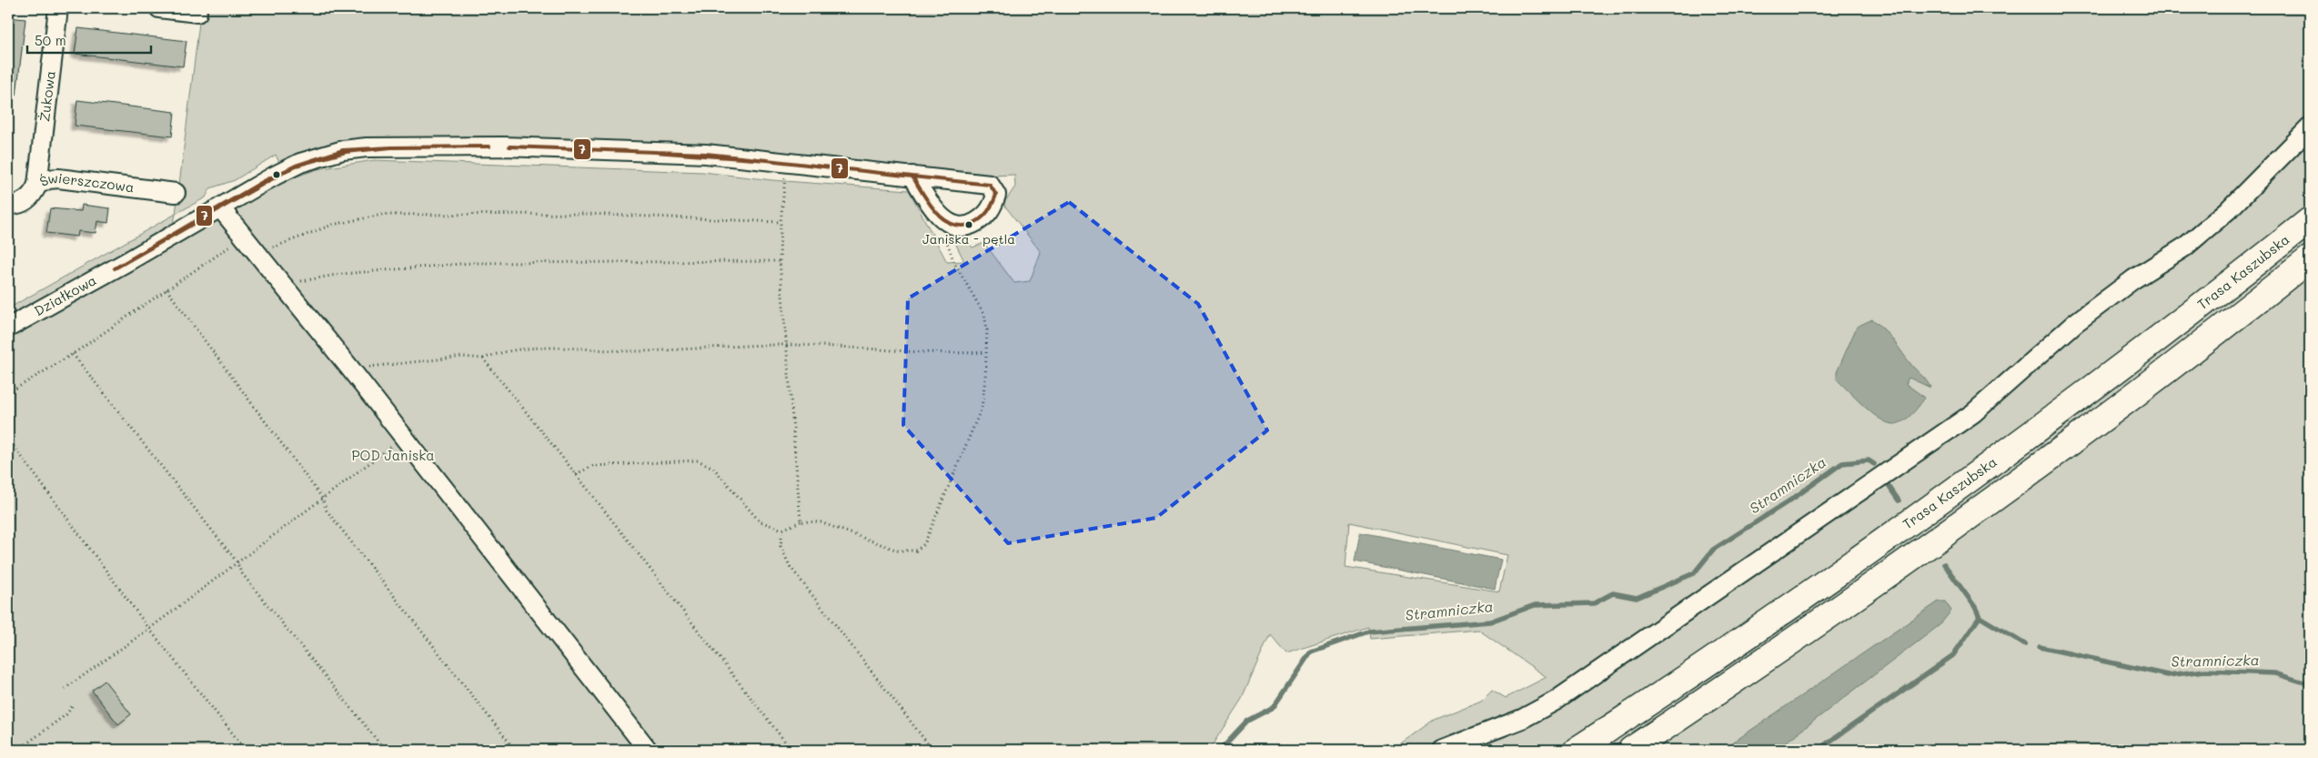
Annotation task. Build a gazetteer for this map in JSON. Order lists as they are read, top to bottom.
{
  "streets": {
    "highway": ["Trasa Kaszubska"],
    "street": ["Żukowa", "Świerszczowa", "Działkowa"]
  },
  "crossings": [
    ["Żukowa", "Świerszczowa"]
  ],
  "water": ["Stramniczka"],
  "parks": ["POD Janiska"],
  "places": ["Janiska - pętla"],
  "lines": ["transit line 7"],
  "scale_bar": "50 m"
}
